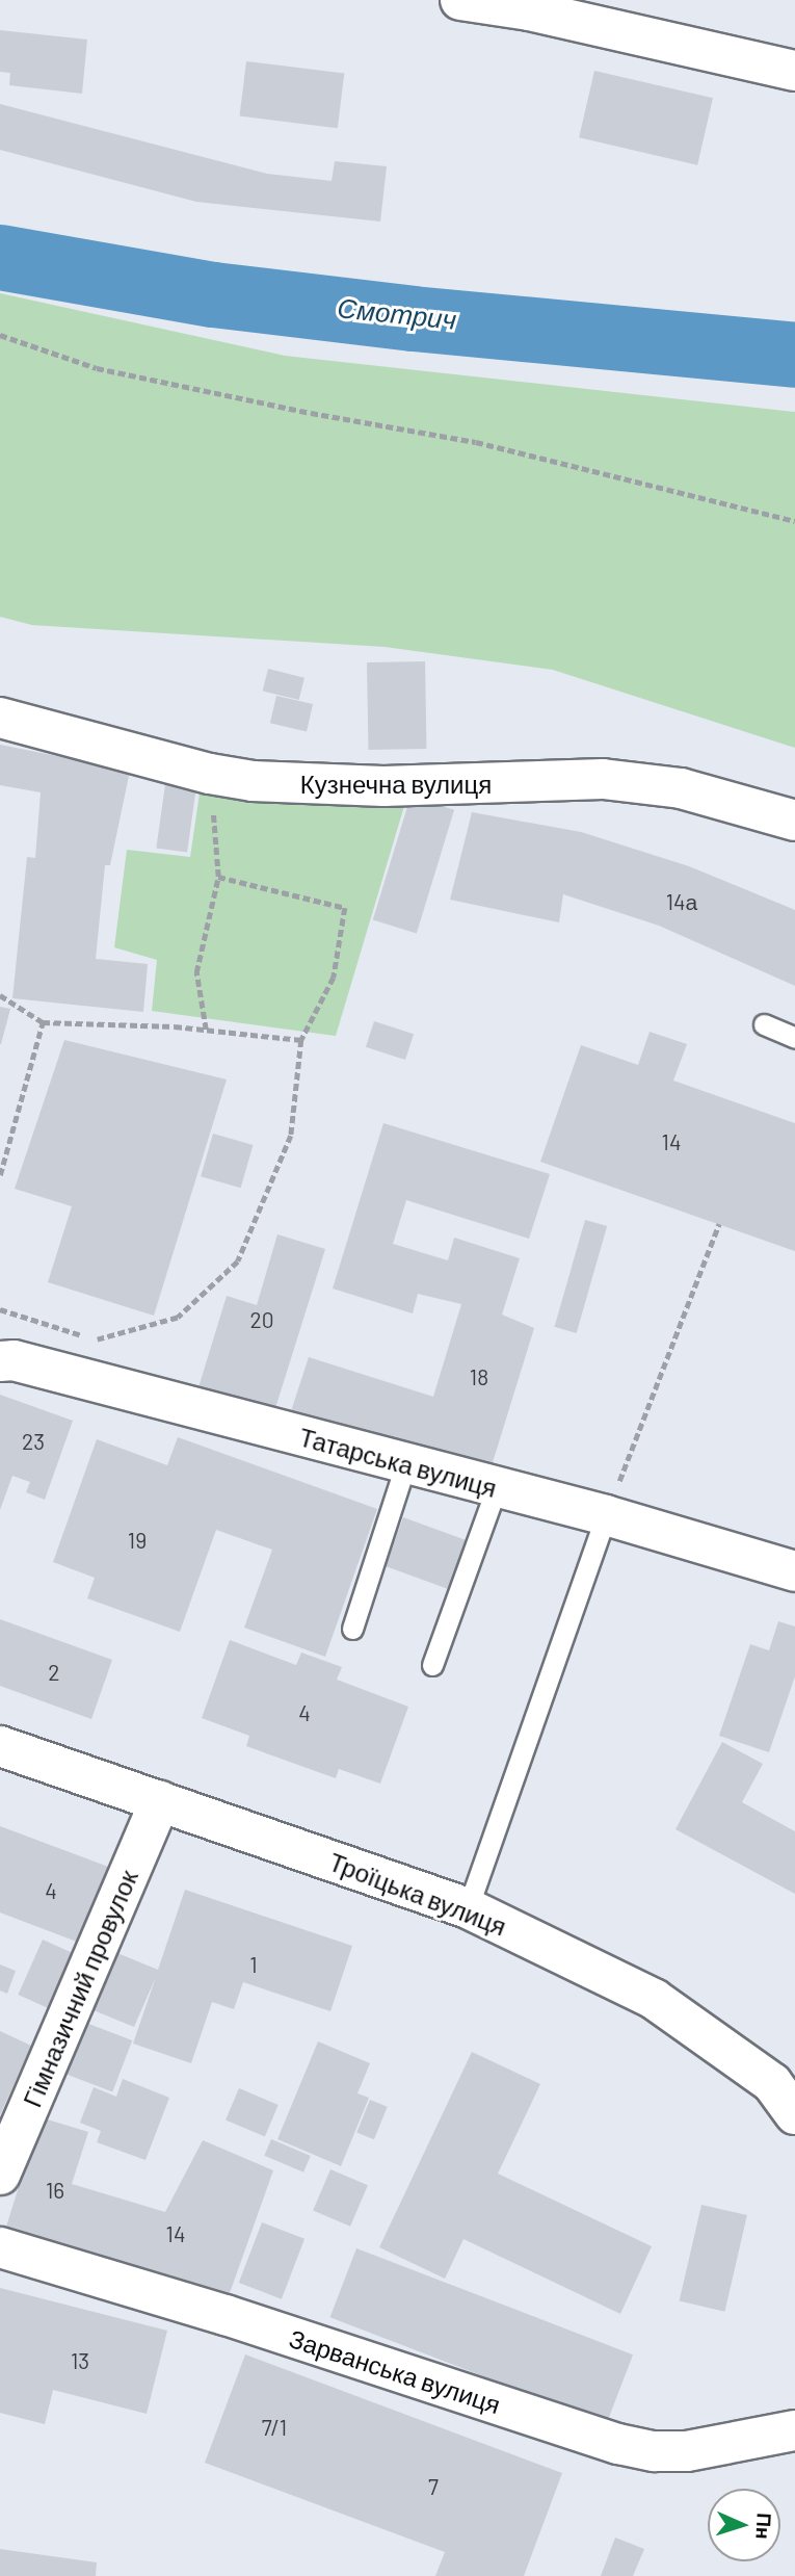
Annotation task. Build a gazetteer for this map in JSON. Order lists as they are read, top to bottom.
{
  "streets": {
    "street": [
      "Кузнечна вулиця",
      "Татарська вулиця",
      "Троїцька вулиця",
      "Гімназичний провулок",
      "Зарванська вулиця"
    ]
  },
  "crossings": [
    ["Троїцька вулиця", "Гімназичний провулок"]
  ],
  "water": ["Смотрич"],
  "house_numbers": [
    "14а",
    "14",
    "20",
    "18",
    "23",
    "19",
    "2",
    "4",
    "4",
    "1",
    "16",
    "14",
    "13",
    "7/1",
    "7"
  ],
  "north": "right"
}
